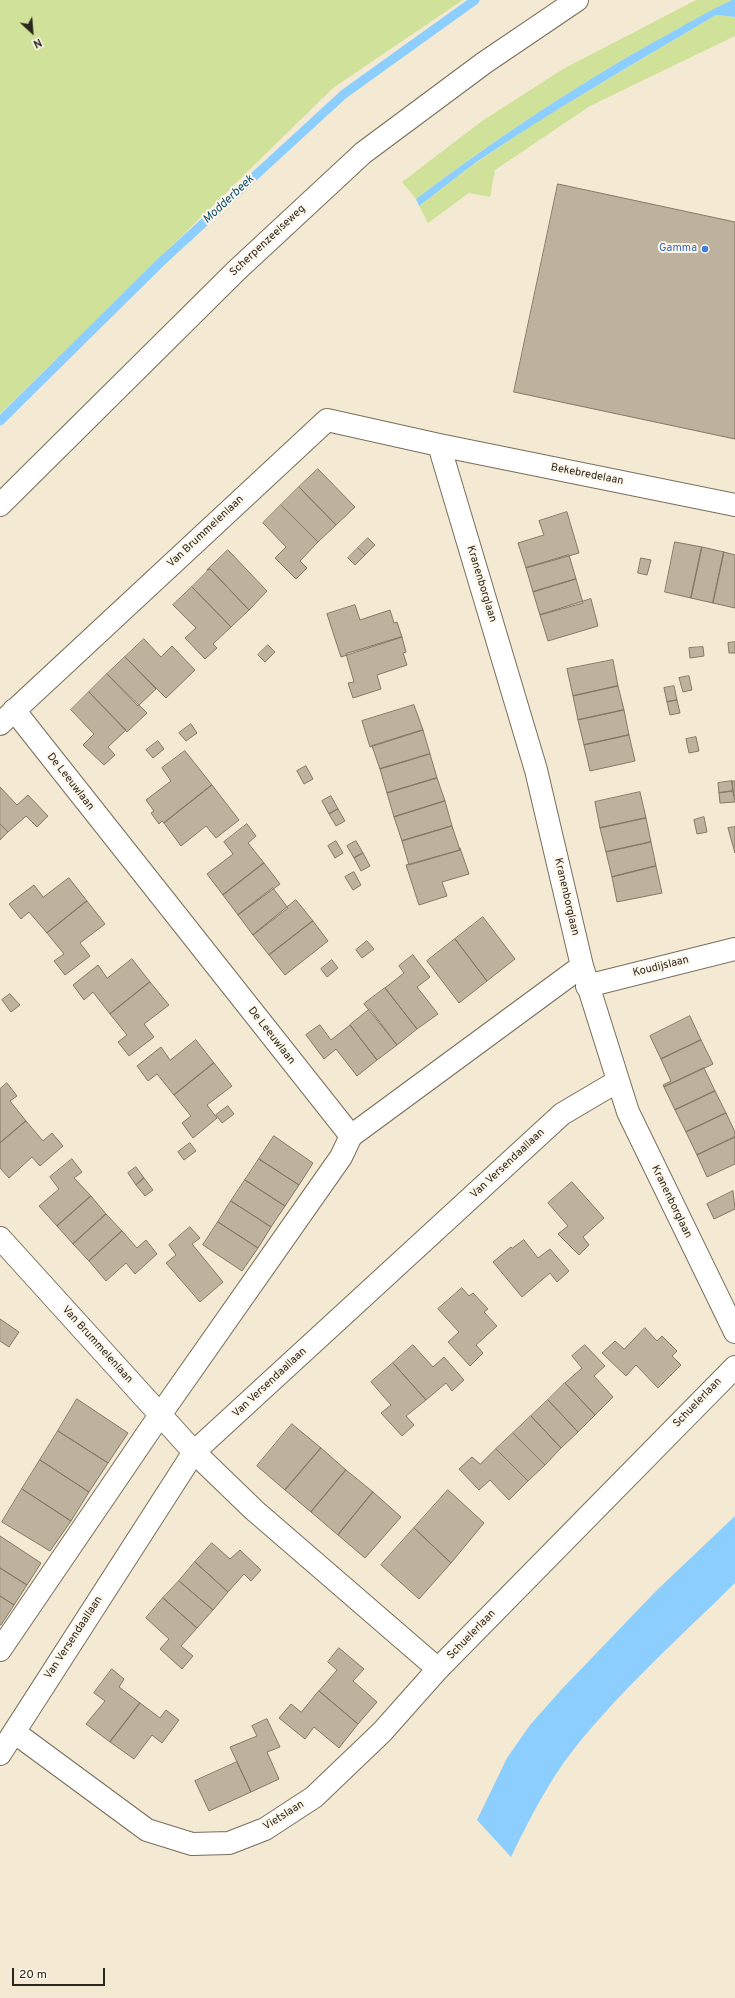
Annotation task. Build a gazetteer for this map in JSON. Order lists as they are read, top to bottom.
{
  "streets": {
    "street": [
      "Scherpenzeelseweg",
      "Bekebredelaan",
      "Van Brummelenlaan",
      "Kranenborglaan",
      "De Leeuwlaan",
      "Koudijslaan",
      "Van Versendaallaan",
      "Schuelerlaan",
      "Vietslaan"
    ]
  },
  "crossings": [
    ["Bekebredelaan", "Van Brummelenlaan"],
    ["Bekebredelaan", "Kranenborglaan"],
    ["Van Brummelenlaan", "Kranenborglaan"],
    ["Van Brummelenlaan", "De Leeuwlaan"],
    ["Van Brummelenlaan", "Van Versendaallaan"],
    ["Van Brummelenlaan", "Schuelerlaan"],
    ["Kranenborglaan", "Koudijslaan"],
    ["Kranenborglaan", "Van Versendaallaan"],
    ["Van Versendaallaan", "Schuelerlaan"],
    ["Van Versendaallaan", "Vietslaan"],
    ["Schuelerlaan", "Vietslaan"]
  ],
  "water": ["Modderbeek"],
  "places": ["Gamma"],
  "scale_bar": "20 m",
  "north": "bottom right"
}
